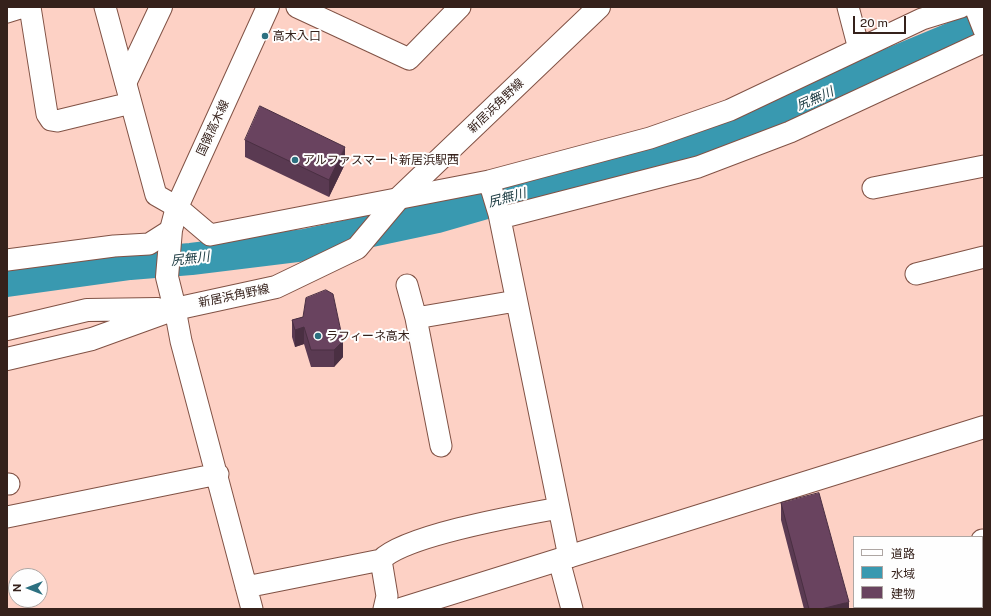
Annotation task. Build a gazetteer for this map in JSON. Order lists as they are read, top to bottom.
{
  "streets": {
    "main road": ["新居浜角野線", "国領高木線"]
  },
  "crossings": [
    ["新居浜角野線", "国領高木線"]
  ],
  "water": ["尻無川"],
  "places": ["高木入口", "アルファスマート新居浜駅西", "ラフィーネ高木"],
  "legend": ["道路", "水域", "建物"],
  "scale_bar": "20 m",
  "north": "left"
}
